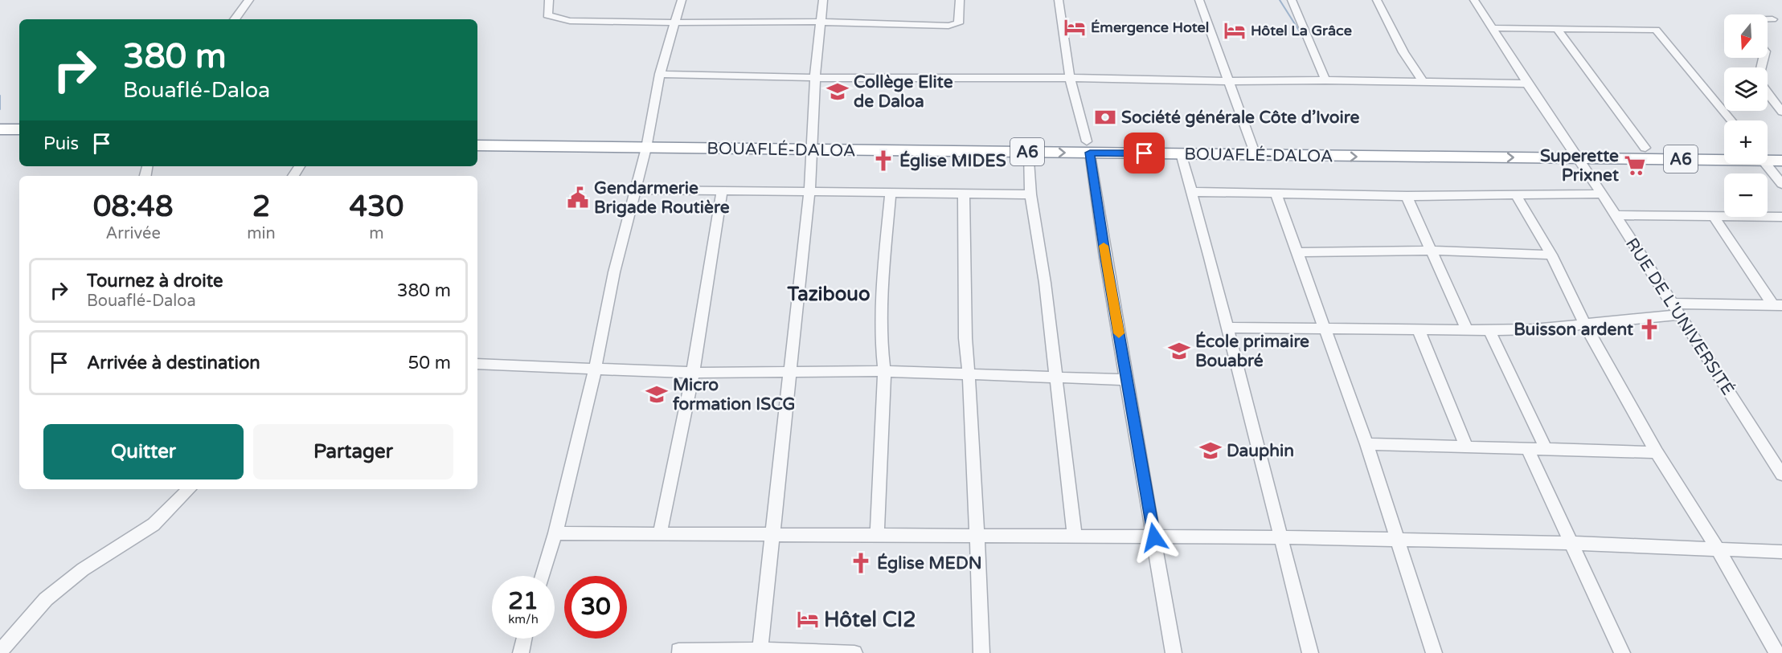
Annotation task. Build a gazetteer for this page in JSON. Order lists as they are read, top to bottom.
{
  "streets": {
    "highway": ["BOUAFLÉ-DALOA", "A6"],
    "street": ["RUE DE L'UNIVERSITÉ"]
  },
  "crossings": [
    ["BOUAFLÉ-DALOA", "RUE DE L'UNIVERSITÉ"]
  ],
  "districts": ["Tazibouo"],
  "places": {
    "hotel": ["Émergence Hotel", "Hôtel La Grâce", "Hôtel CI2"],
    "school or university": [
      "Collège Elite de Daloa",
      "École primaire Bouabré",
      "Micro formation ISCG",
      "Dauphin"
    ],
    "bank": ["Société générale Côte d’Ivoire"],
    "church": ["Église MIDES", "Buisson ardent", "Église MEDN"],
    "supermarket": ["Superette Prixnet"],
    "public building": ["Gendarmerie Brigade Routière"]
  },
  "north": "bottom",
  "page": {
    "map_buttons": ["+", "−"],
    "turn": ["380 m", "Bouaflé-Daloa"],
    "then": "Puis",
    "eta": [
      "08:48",
      "Arrivée",
      "2",
      "min",
      "430",
      "m"
    ],
    "list": [
      {
        "name": "Tournez à droite",
        "note": "Bouaflé-Daloa",
        "value": "380 m"
      },
      {
        "name": "Arrivée à destination",
        "value": "50 m"
      }
    ],
    "buttons": ["Quitter", "Partager"],
    "speed": "21 km/h",
    "limit": "30"
  }
}
